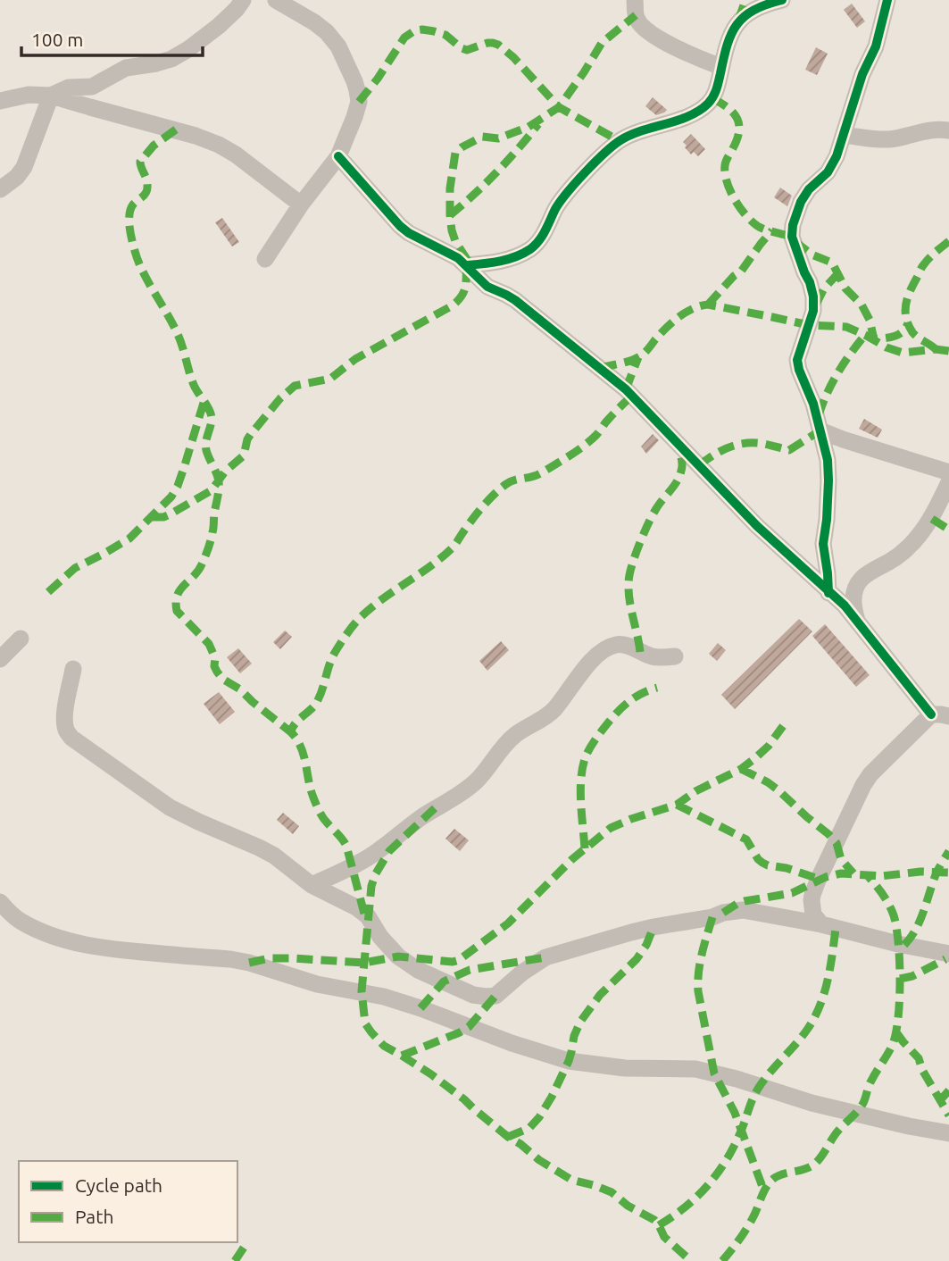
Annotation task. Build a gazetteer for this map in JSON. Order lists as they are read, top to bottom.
{
  "legend": ["Cycle path", "Path"],
  "scale_bar": "100 m"
}
